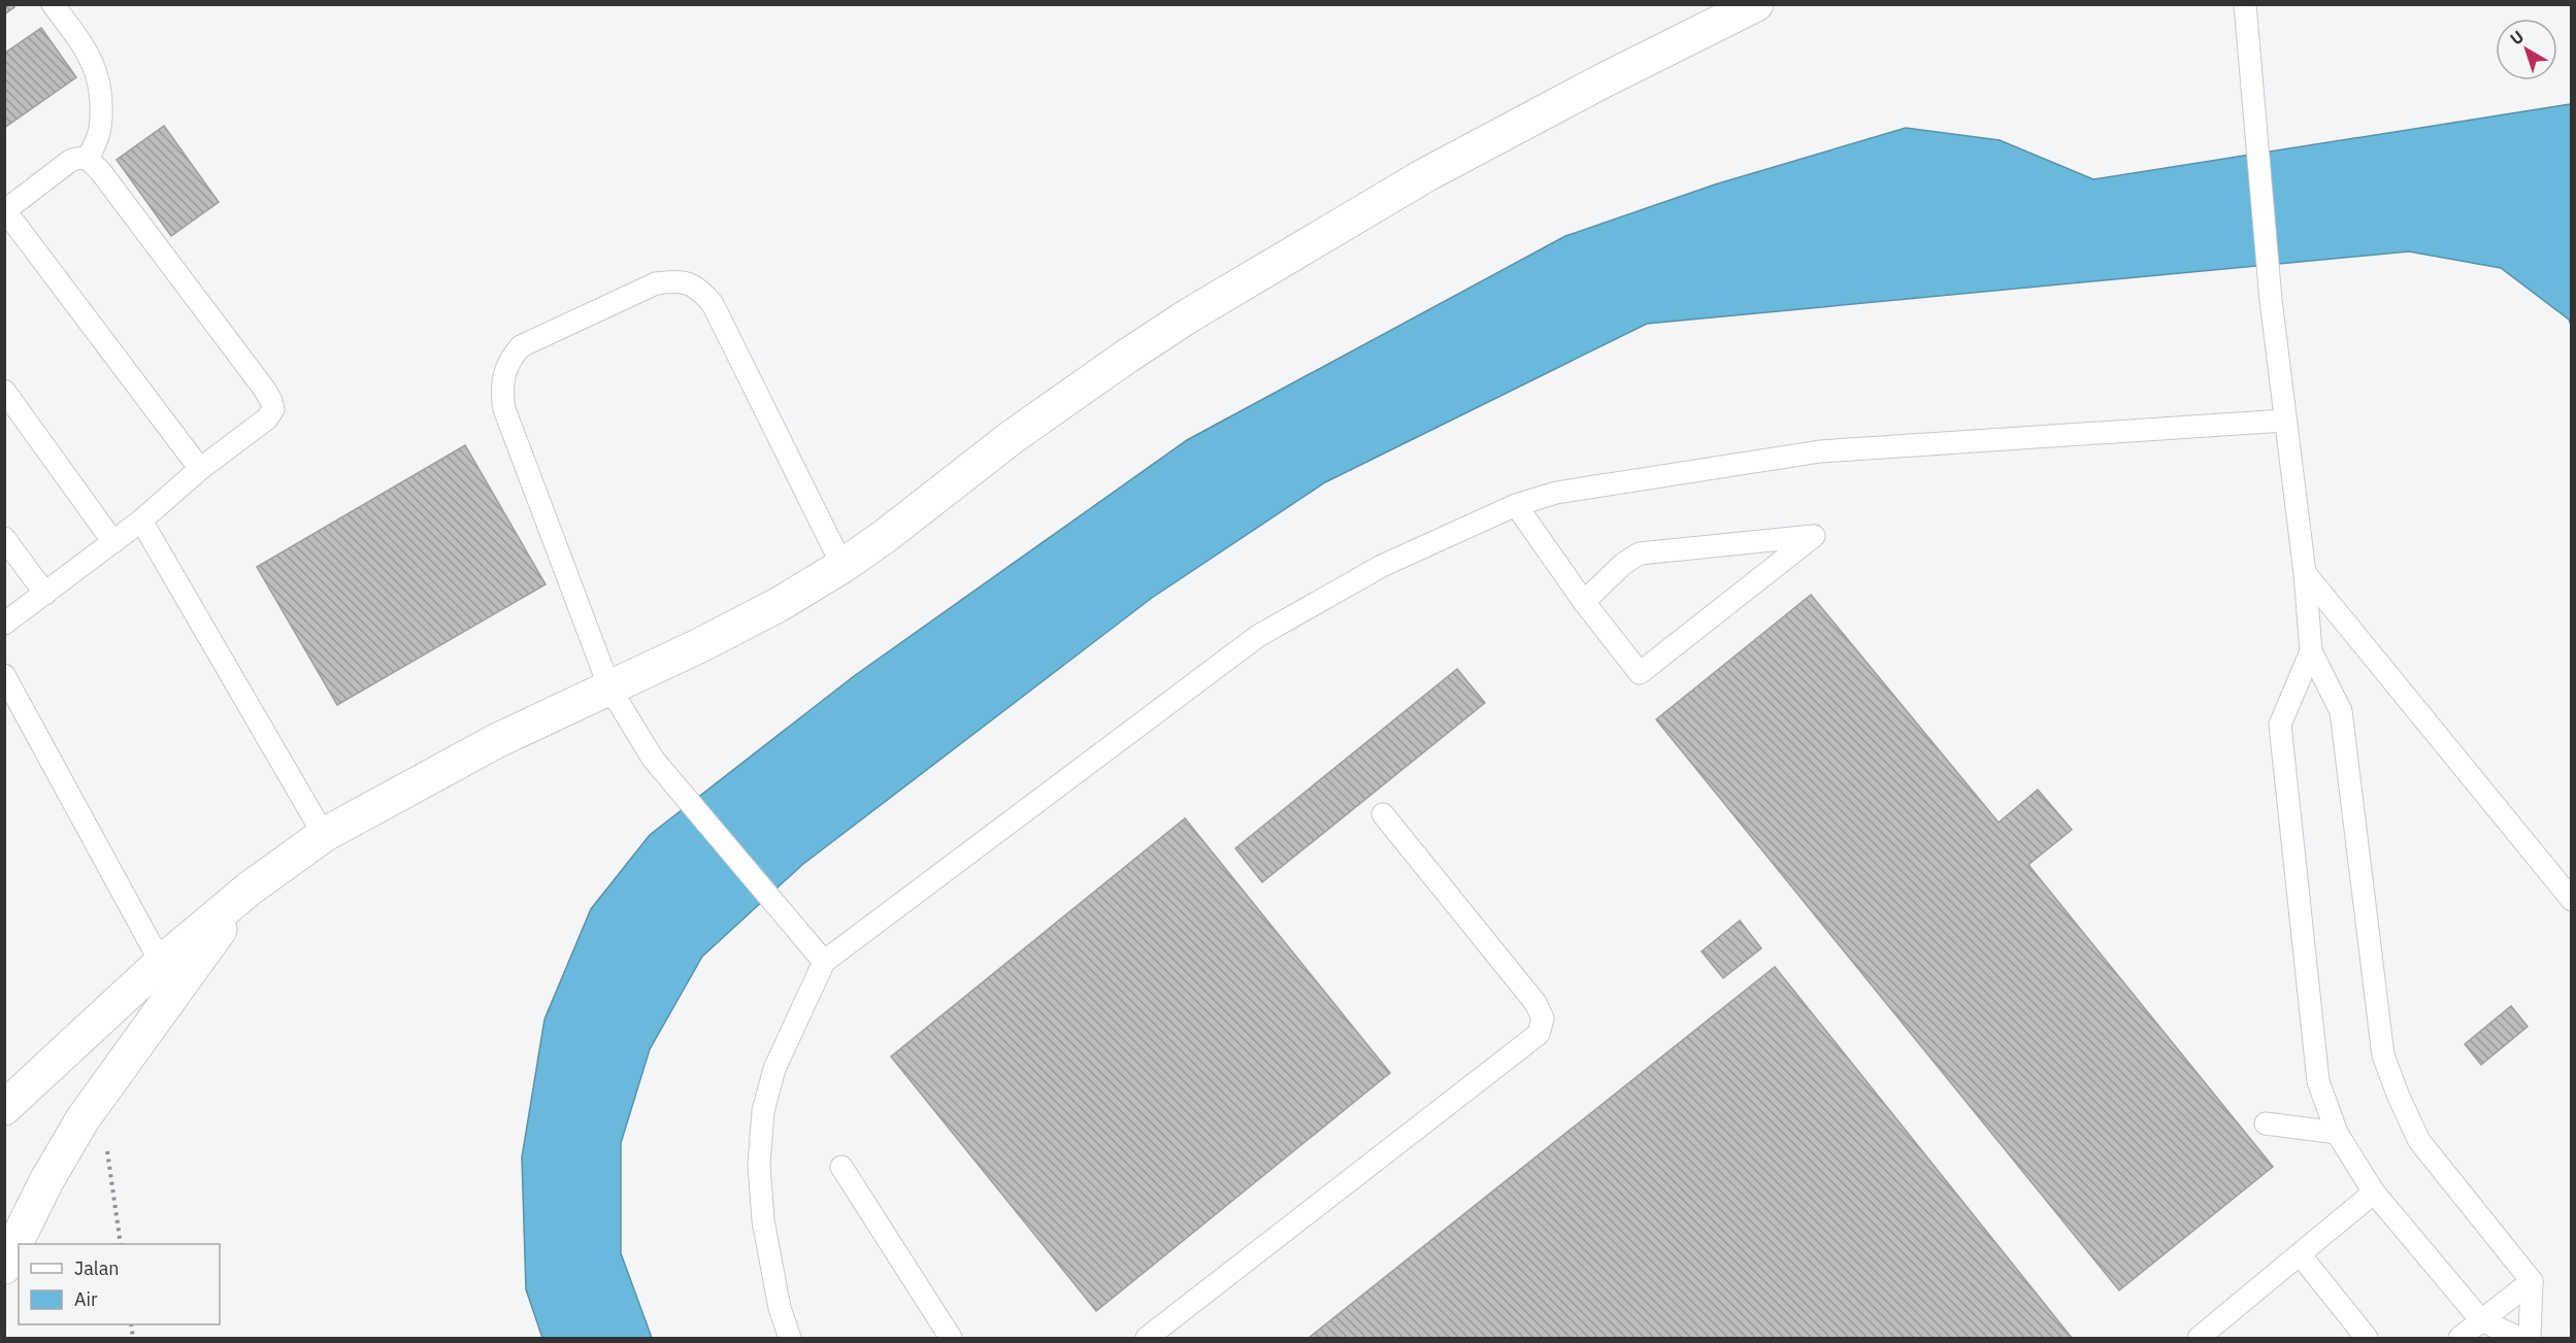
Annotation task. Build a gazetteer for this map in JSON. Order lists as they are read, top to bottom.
{
  "legend": ["Jalan", "Air"],
  "north": "top left"
}
